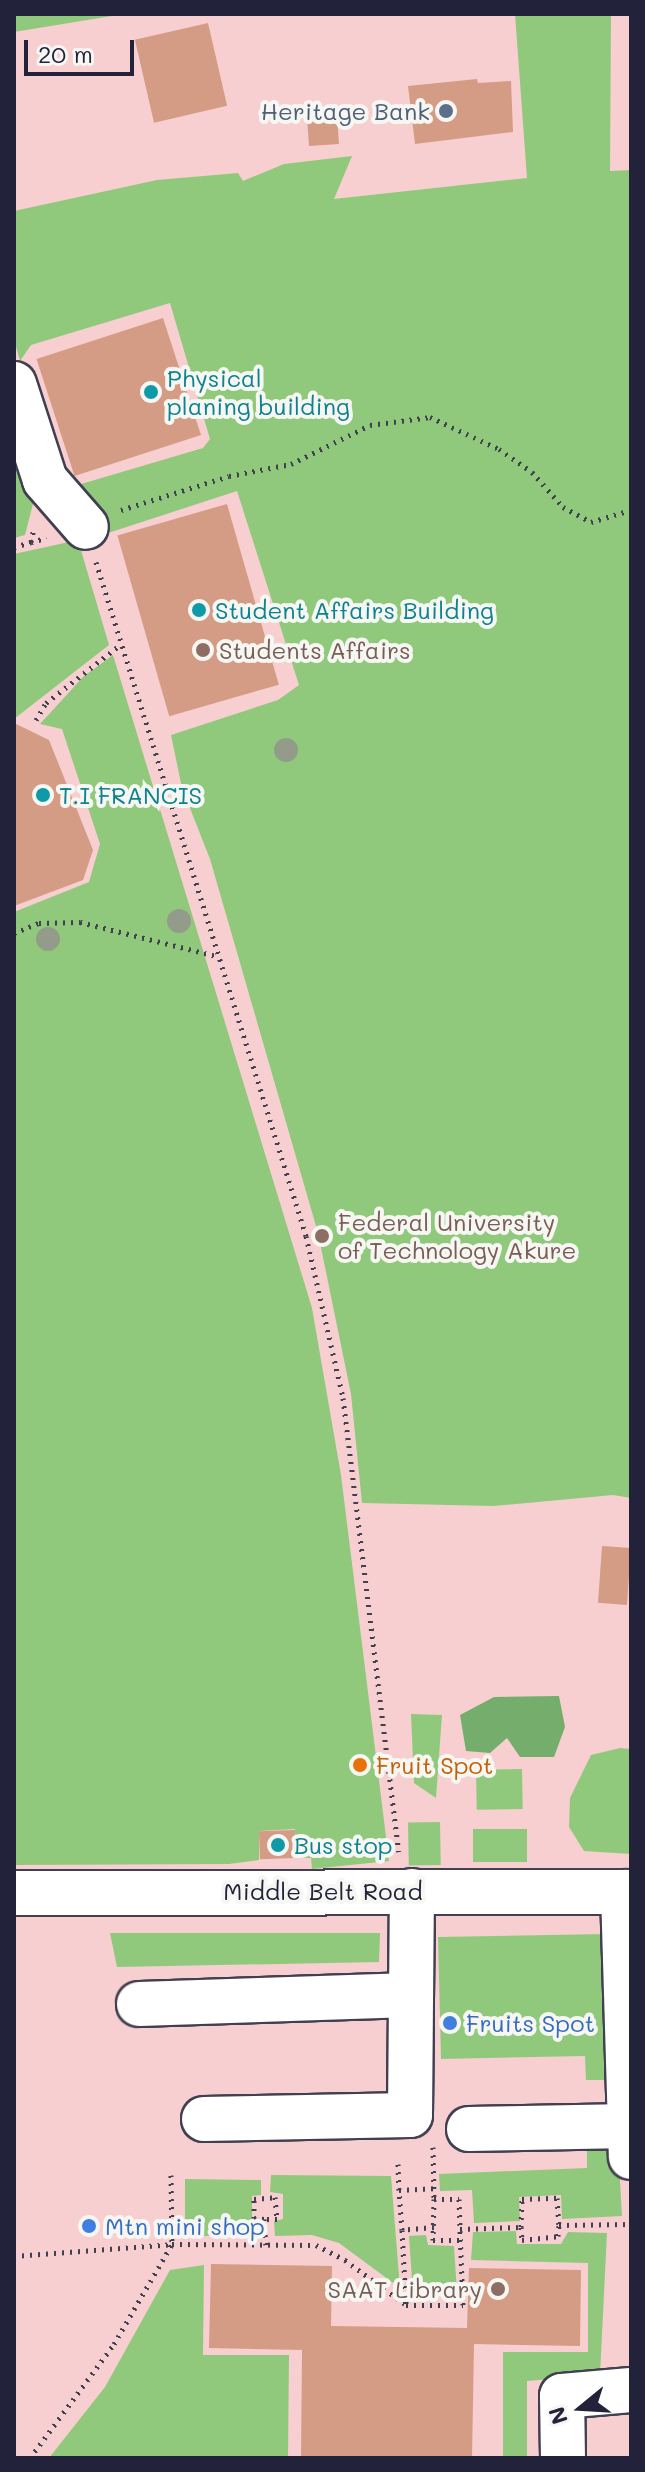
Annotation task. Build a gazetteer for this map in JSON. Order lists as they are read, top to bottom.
{
  "streets": {
    "street": ["Middle Belt Road"]
  },
  "places": [
    "Heritage Bank",
    "Physical planing building",
    "Student Affairs Building",
    "Students Affairs",
    "T.I FRANCIS",
    "Federal University of Technology Akure",
    "Fruit Spot",
    "Bus stop",
    "Fruits Spot",
    "Mtn mini shop",
    "SAAT Library"
  ],
  "scale_bar": "20 m",
  "north": "left"
}
